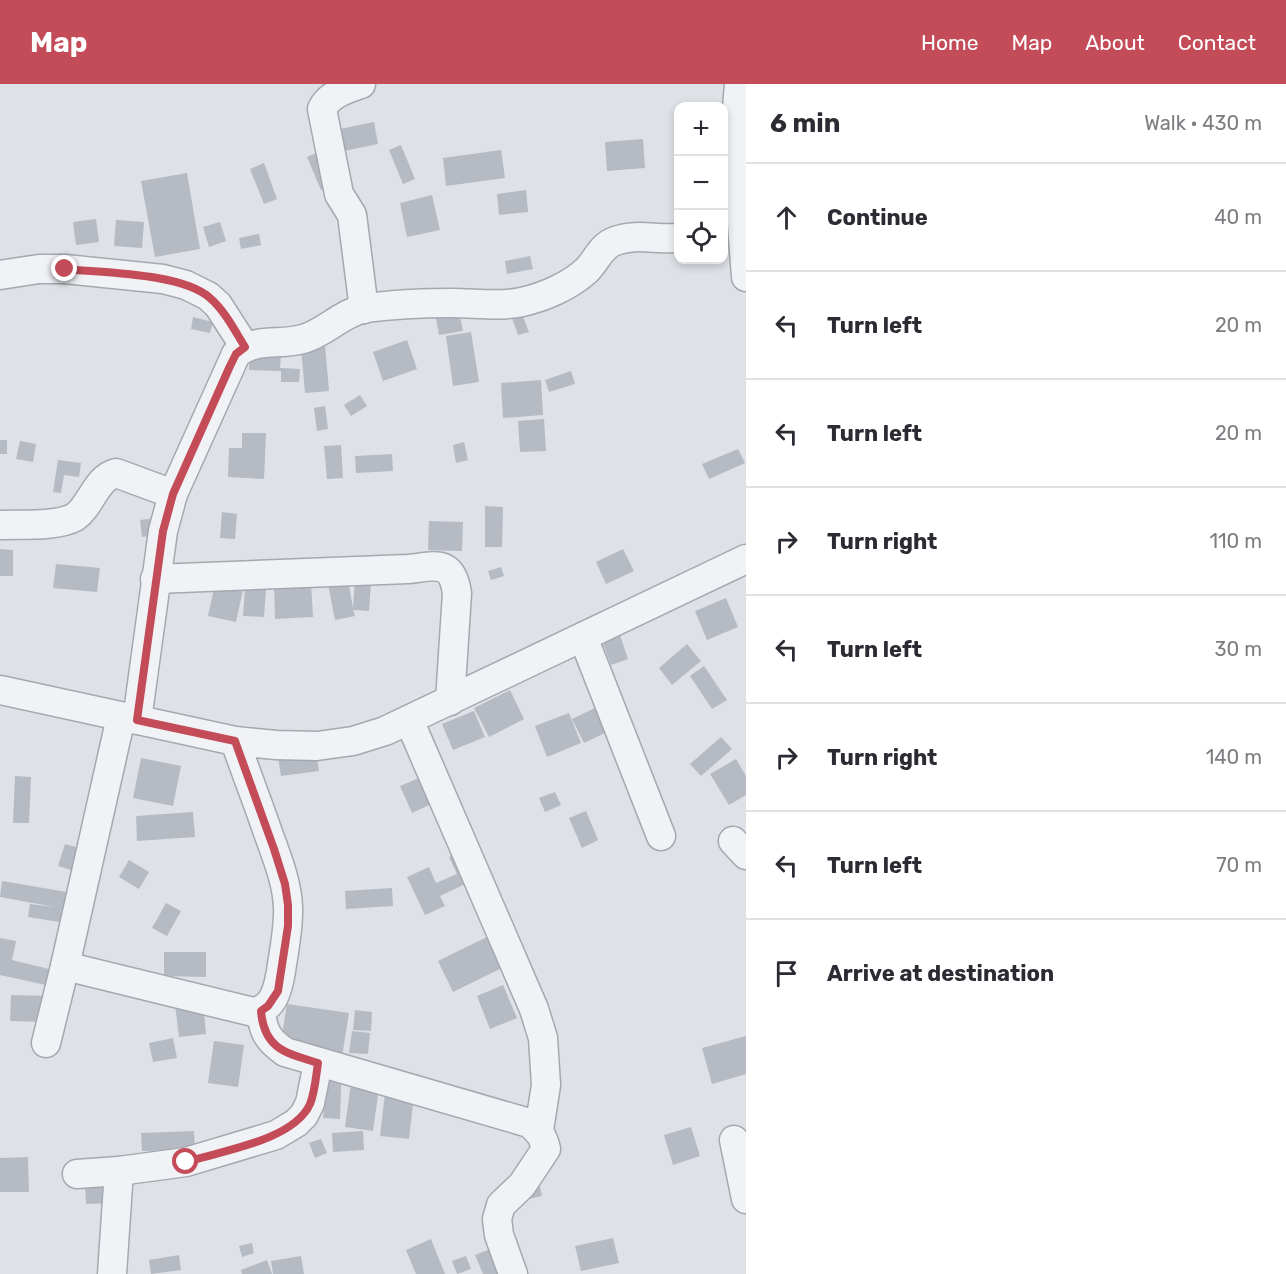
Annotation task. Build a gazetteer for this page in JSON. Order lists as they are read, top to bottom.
{
  "page": {
    "header": "Map",
    "nav": [
      "Home",
      "Map",
      "About",
      "Contact"
    ],
    "heading": ["6 min", "Walk · 430 m"],
    "map_buttons": ["+", "−"],
    "list": [
      ["Continue", "40 m"],
      ["Turn left", "20 m"],
      ["Turn left", "20 m"],
      ["Turn right", "110 m"],
      ["Turn left", "30 m"],
      ["Turn right", "140 m"],
      ["Turn left", "70 m"],
      "Arrive at destination"
    ]
  }
}
